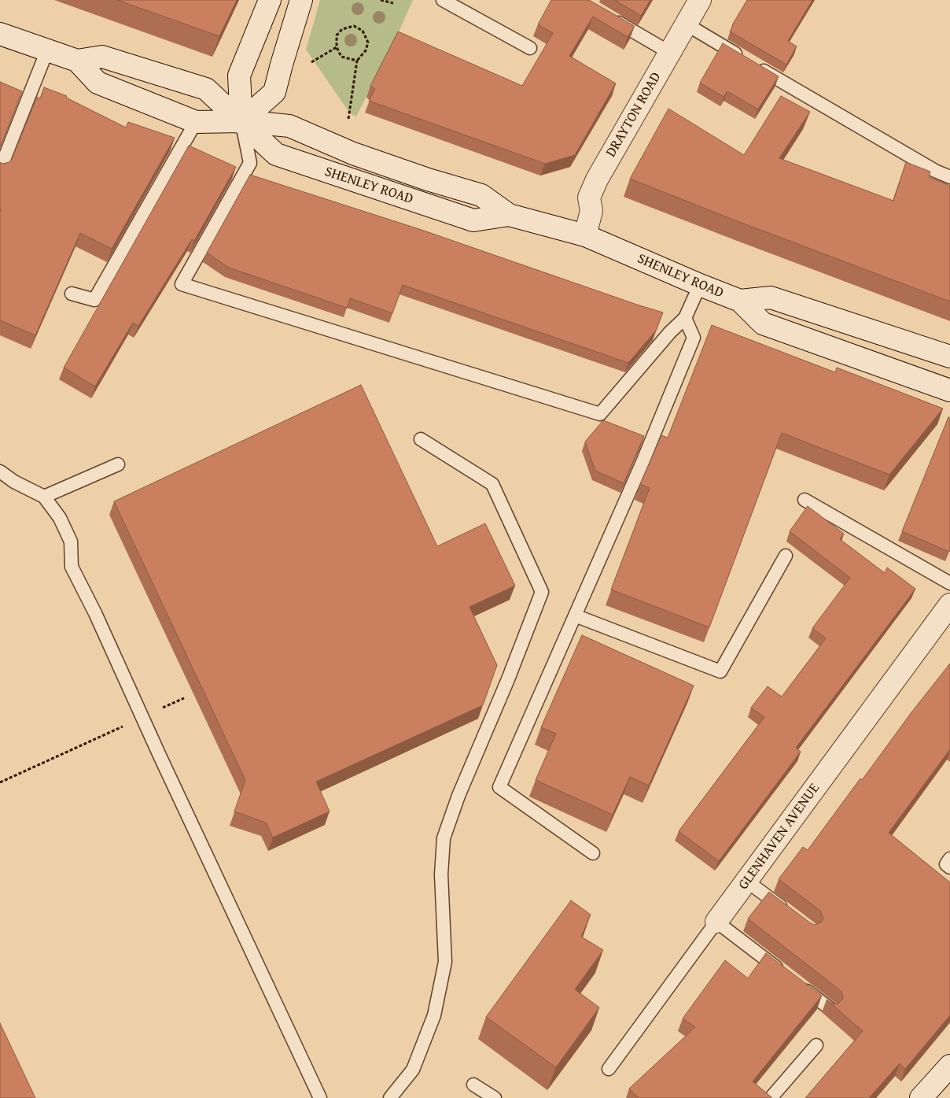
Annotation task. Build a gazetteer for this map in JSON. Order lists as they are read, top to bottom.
{
  "streets": {
    "main road": ["DRAYTON ROAD", "SHENLEY ROAD", "GLENHAVEN AVENUE"]
  },
  "crossings": [
    ["DRAYTON ROAD", "SHENLEY ROAD"]
  ]
}
